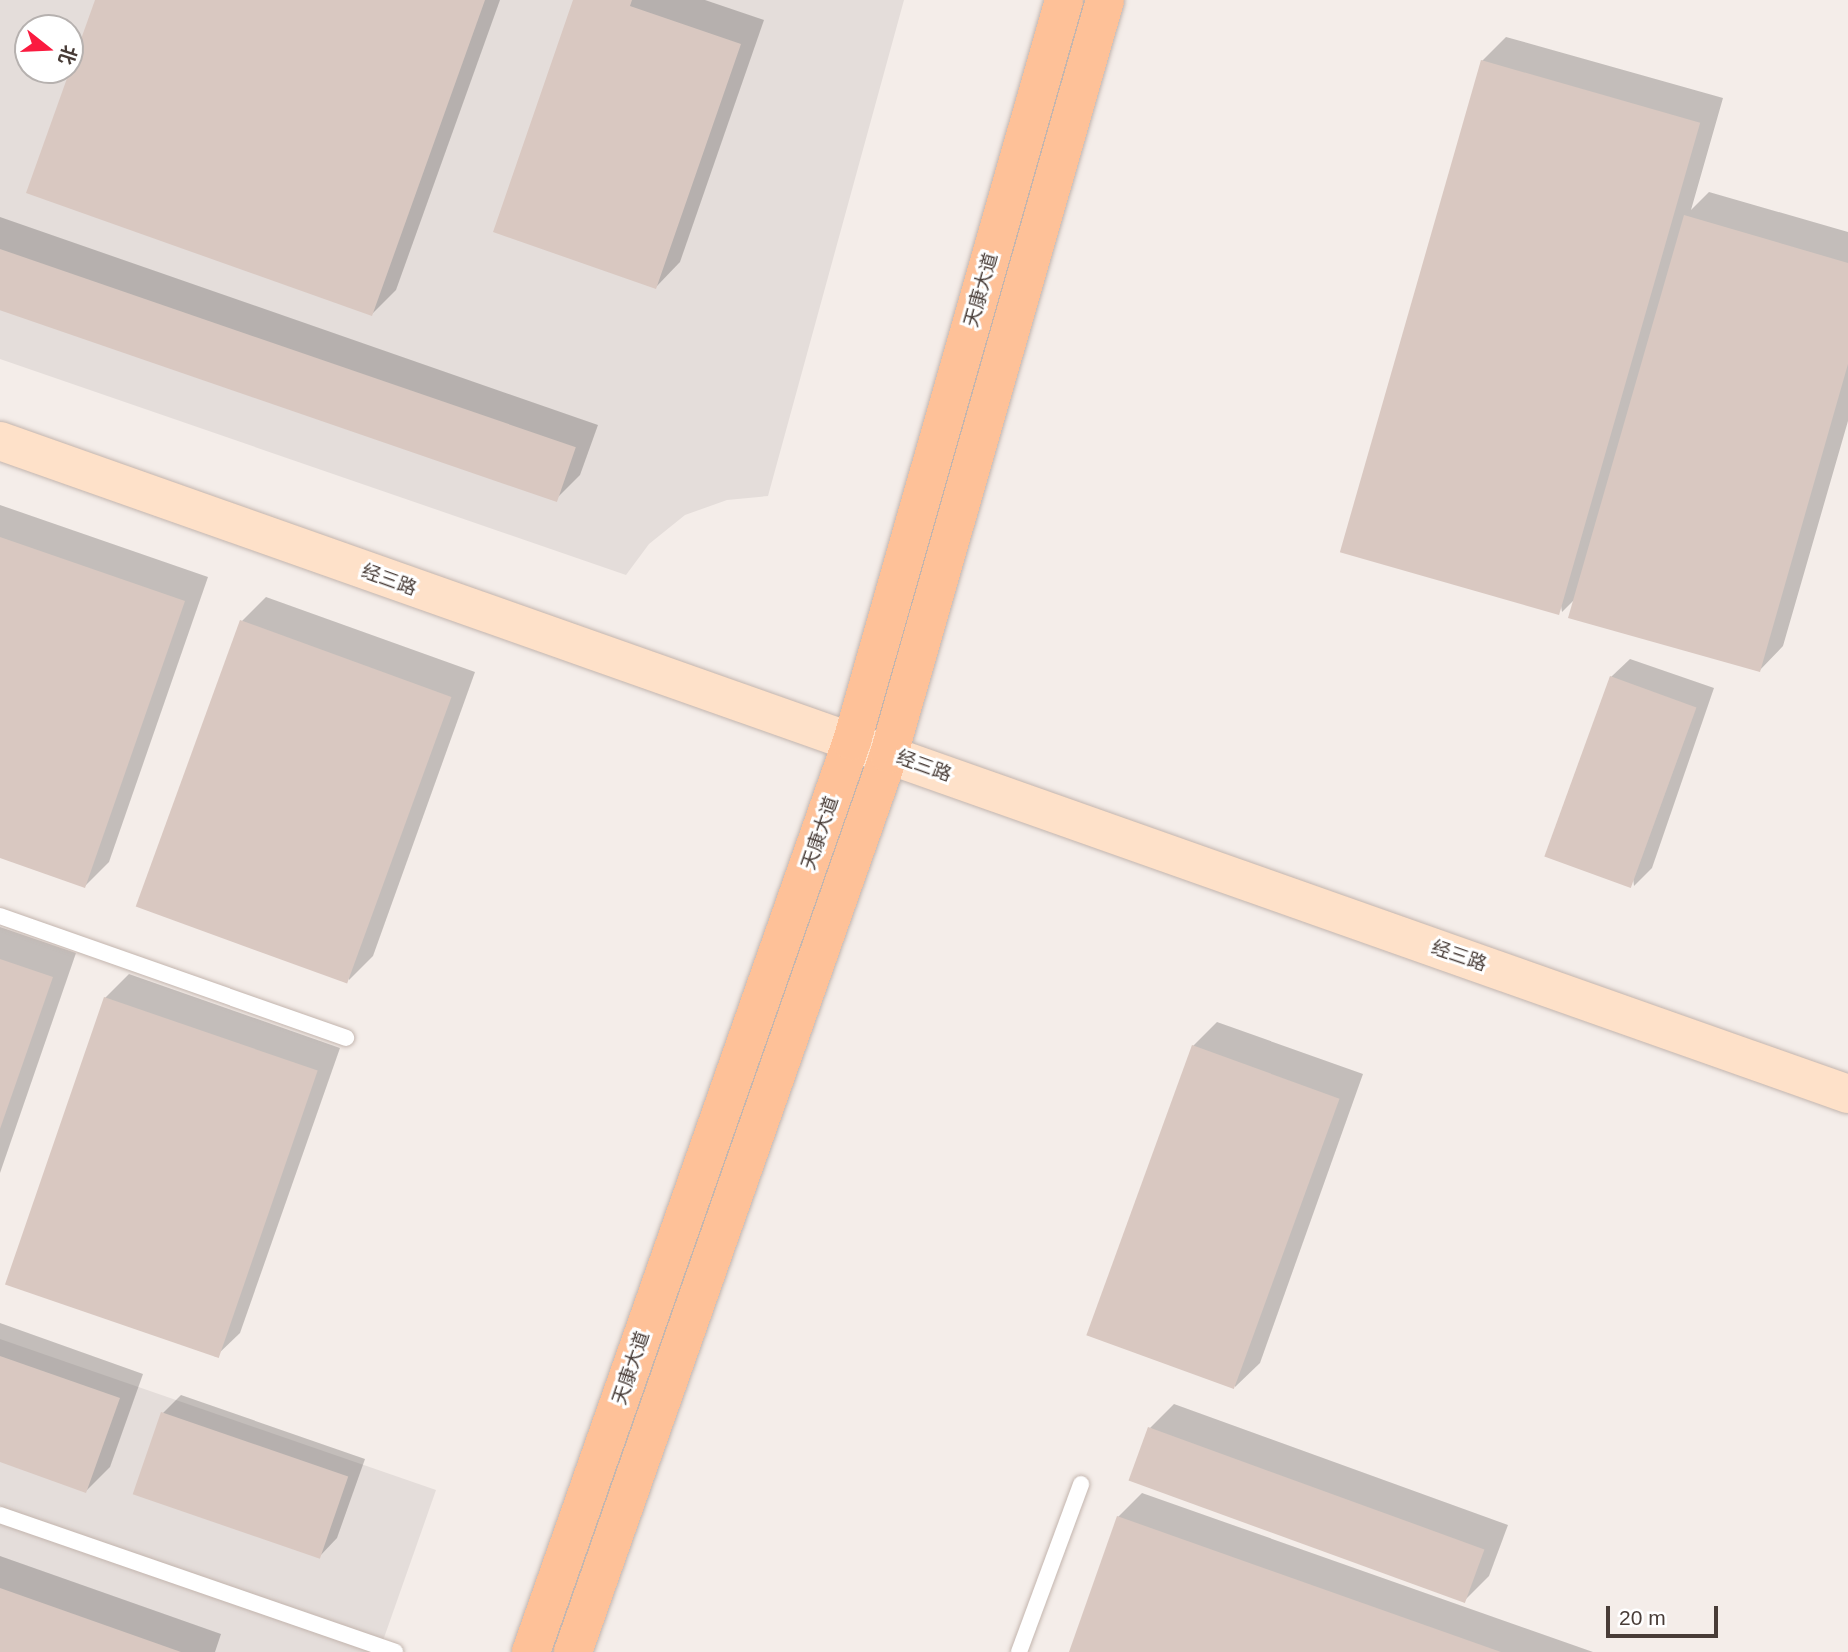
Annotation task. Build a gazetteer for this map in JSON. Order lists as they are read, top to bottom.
{
  "streets": {
    "main road": ["天康大道"],
    "street": ["经三路"]
  },
  "crossings": [
    ["天康大道", "经三路"]
  ],
  "scale_bar": "20 m",
  "north": "right"
}
